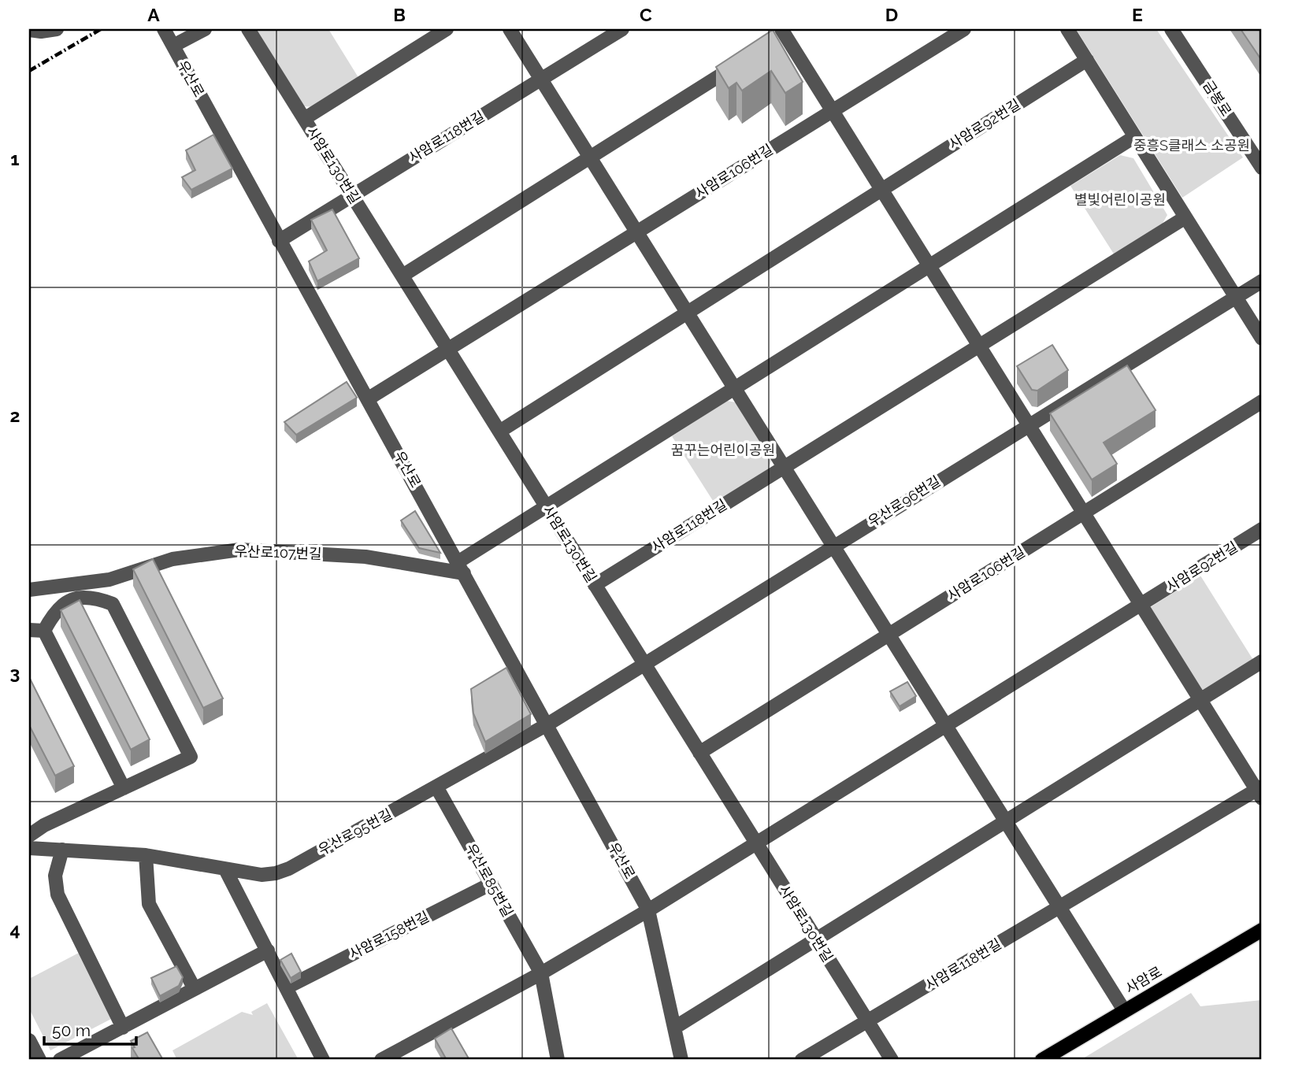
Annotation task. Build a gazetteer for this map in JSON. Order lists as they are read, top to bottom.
{
  "streets": {
    "main road": ["사암로"],
    "street": [
      "우산로",
      "금봉로",
      "사암로92번길",
      "사암로118번길",
      "사암로130번길",
      "사암로106번길",
      "우산로96번길",
      "우산로107번길",
      "우산로95번길",
      "우산로85번길",
      "사암로158번길"
    ]
  },
  "crossings": [
    ["우산로", "사암로118번길"],
    ["우산로", "우산로96번길"],
    ["우산로", "우산로107번길"],
    ["우산로", "우산로95번길"],
    ["사암로118번길", "사암로130번길"],
    ["사암로130번길", "우산로96번길"],
    ["우산로96번길", "우산로95번길"],
    ["우산로95번길", "우산로85번길"],
    ["우산로85번길", "사암로158번길"]
  ],
  "parks": ["중흥S클래스 소공원", "별빛어린이공원", "꿈꾸는어린이공원"],
  "scale_bar": "50 m",
  "grid": {
    "columns": [
      "A",
      "B",
      "C",
      "D",
      "E"
    ],
    "rows": [
      "1",
      "2",
      "3",
      "4"
    ]
  }
}
